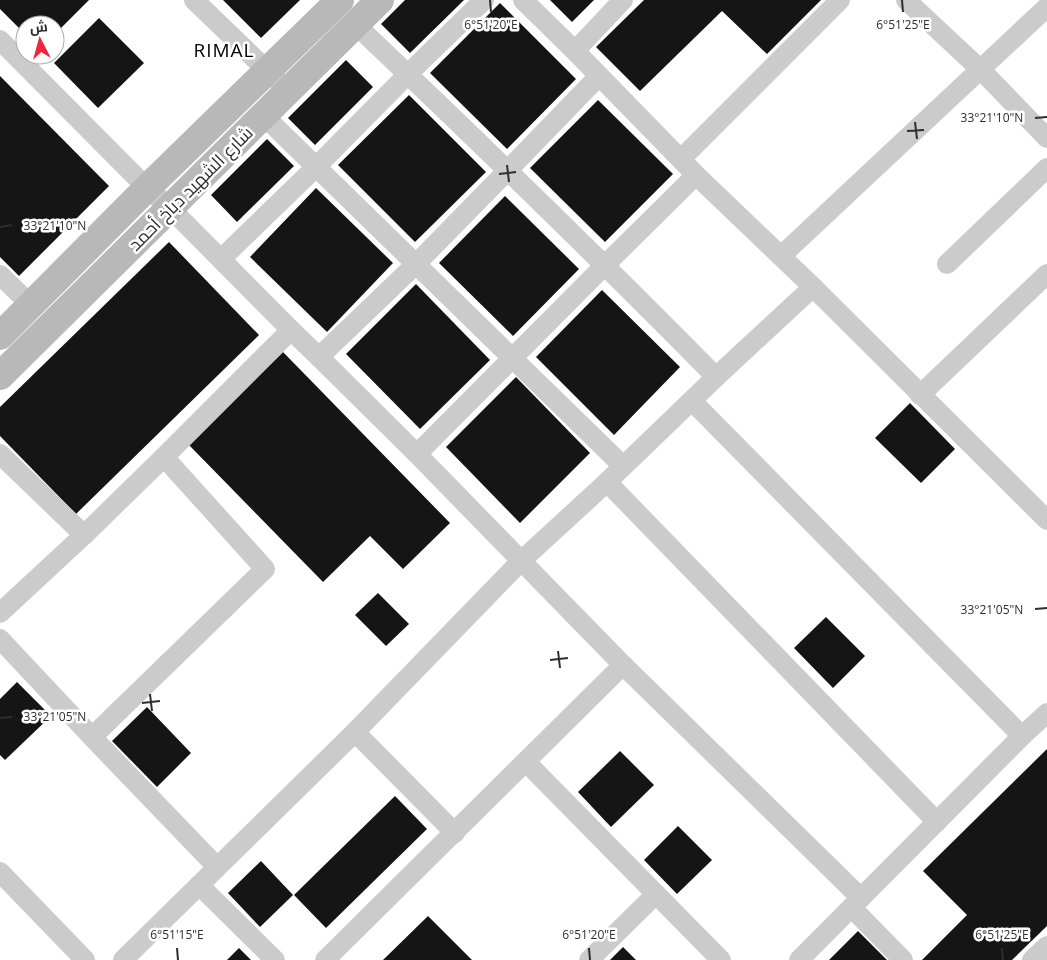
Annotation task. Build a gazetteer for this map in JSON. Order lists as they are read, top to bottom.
{
  "streets": {
    "street": ["شارع الشهيد دباخ أحمد"]
  },
  "districts": ["RIMAL"],
  "north": "top",
  "coordinates": [
    "6°51'20\"E",
    "6°51'25\"E",
    "33°21'10\"N",
    "33°21'05\"N",
    "6°51'15\"E"
  ]
}
